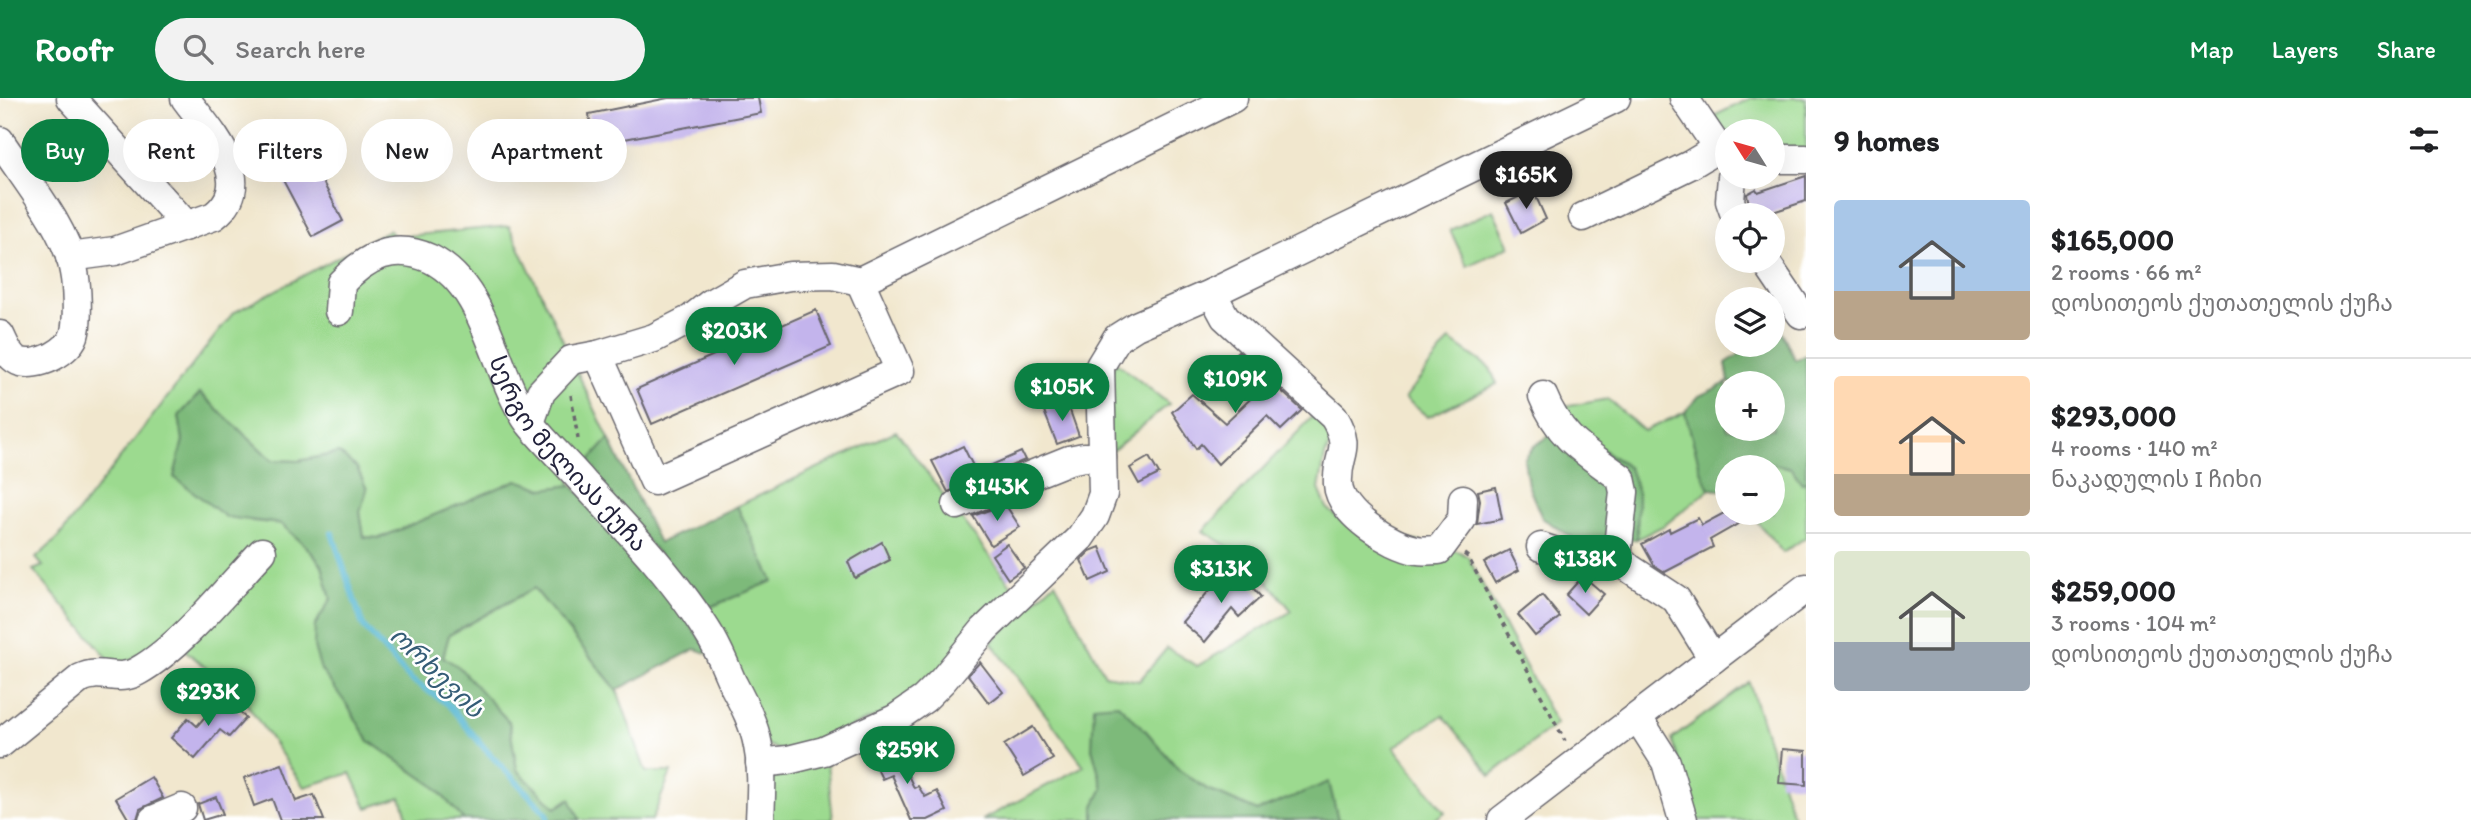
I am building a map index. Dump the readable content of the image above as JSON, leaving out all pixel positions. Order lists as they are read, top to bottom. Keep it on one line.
{"streets":{"street":["სერგო მელიას ქუჩა"]},"water":["ორხევის"],"north":"top left","page":{"header":"Roofr","search":"Search here","nav":["Map","Layers","Share"],"heading":"9 homes","map_buttons":["+","−"],"chip":["Buy","Rent","Filters","New","Apartment"],"price":["$165K","$203K","$109K","$105K","$143K","$138K","$313K","$293K","$259K"],"list":[{"name":"$165,000","note":"2 rooms · 66 m² · დოსითეოს ქუთათელის ქუჩა"},{"name":"$293,000","note":"4 rooms · 140 m² · ნაკადულის I ჩიხი"},{"name":"$259,000","note":"3 rooms · 104 m² · დოსითეოს ქუთათელის ქუჩა"}]}}
